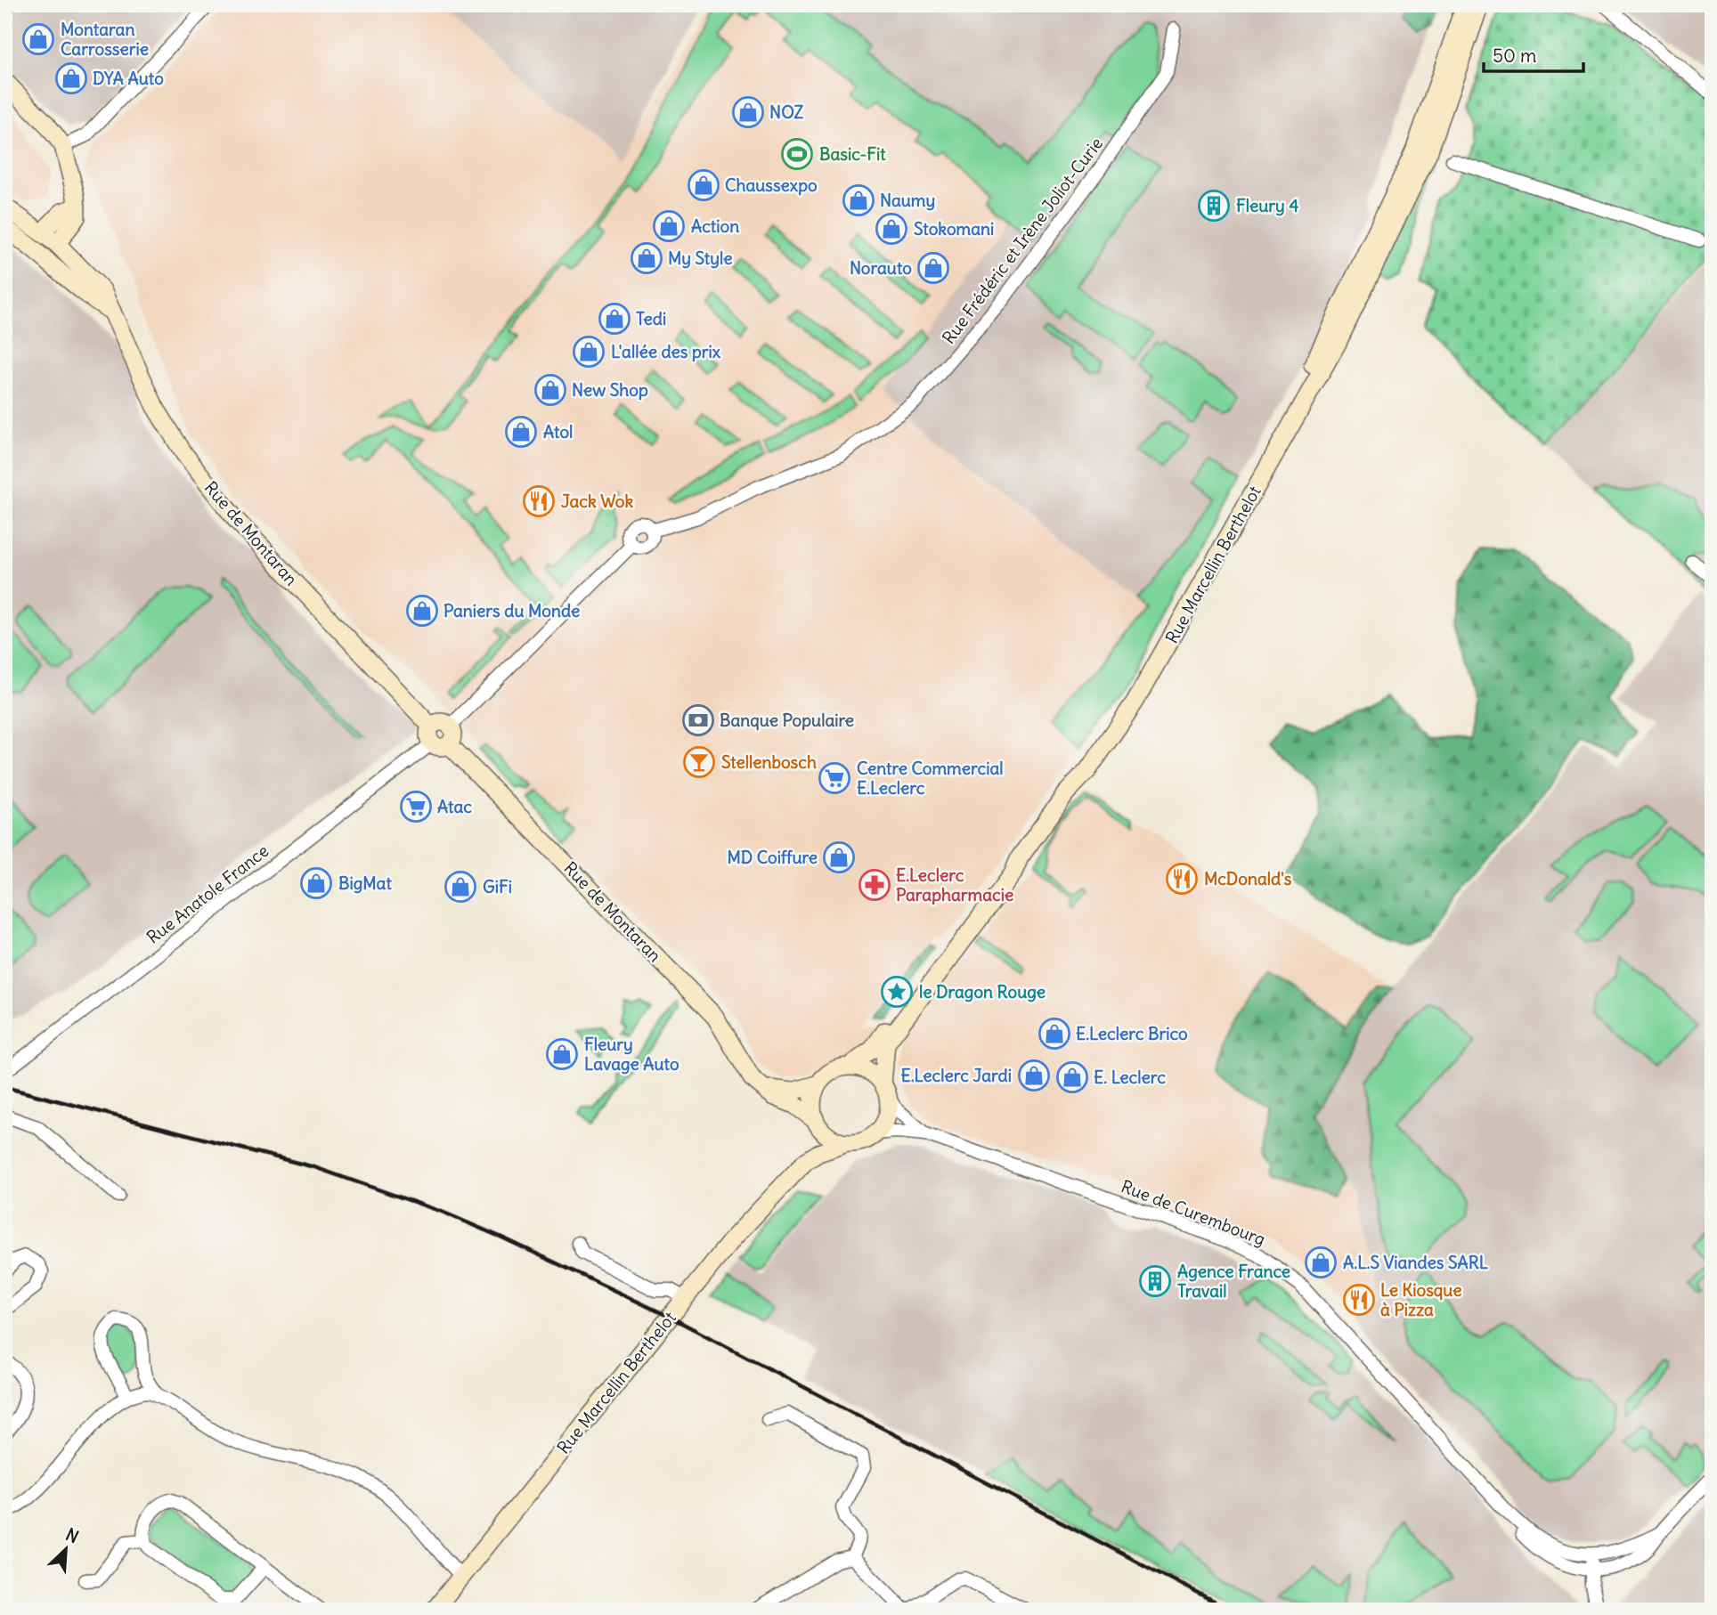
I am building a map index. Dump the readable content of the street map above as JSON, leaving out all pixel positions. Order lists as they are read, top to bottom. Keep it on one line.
{"streets":{"main road":["Rue de Montaran","Rue Marcellin Berthelot"],"street":["Rue Frédéric et Irène Joliot-Curie","Rue Anatole France","Rue de Curembourg"]},"crossings":[["Rue de Montaran","Rue Marcellin Berthelot"],["Rue de Montaran","Rue Anatole France"],["Rue de Montaran","Rue de Curembourg"],["Rue Marcellin Berthelot","Rue de Curembourg"]],"places":{"shop":["Montaran Carrosserie","DYA Auto","NOZ","Chaussexpo","Naumy","Action","Stokomani","My Style","Norauto","Tedi","L'allée des prix","New Shop","Atol","Paniers du Monde","MD Coiffure","BigMat","GiFi","E.Leclerc Brico","Fleury Lavage Auto","E.Leclerc Jardi","E. Leclerc","A.L.S Viandes SARL"],"sports":["Basic-Fit"],"building":["Fleury 4","Agence France Travail"],"restaurant":["Jack Wok","McDonald's","Le Kiosque à Pizza"],"bank":["Banque Populaire"],"bar":["Stellenbosch"],"supermarket":["Centre Commercial E.Leclerc","Atac"],"pharmacy":["E.Leclerc Parapharmacie"],"place":["le Dragon Rouge"]},"scale_bar":"50 m","north":"top right"}
